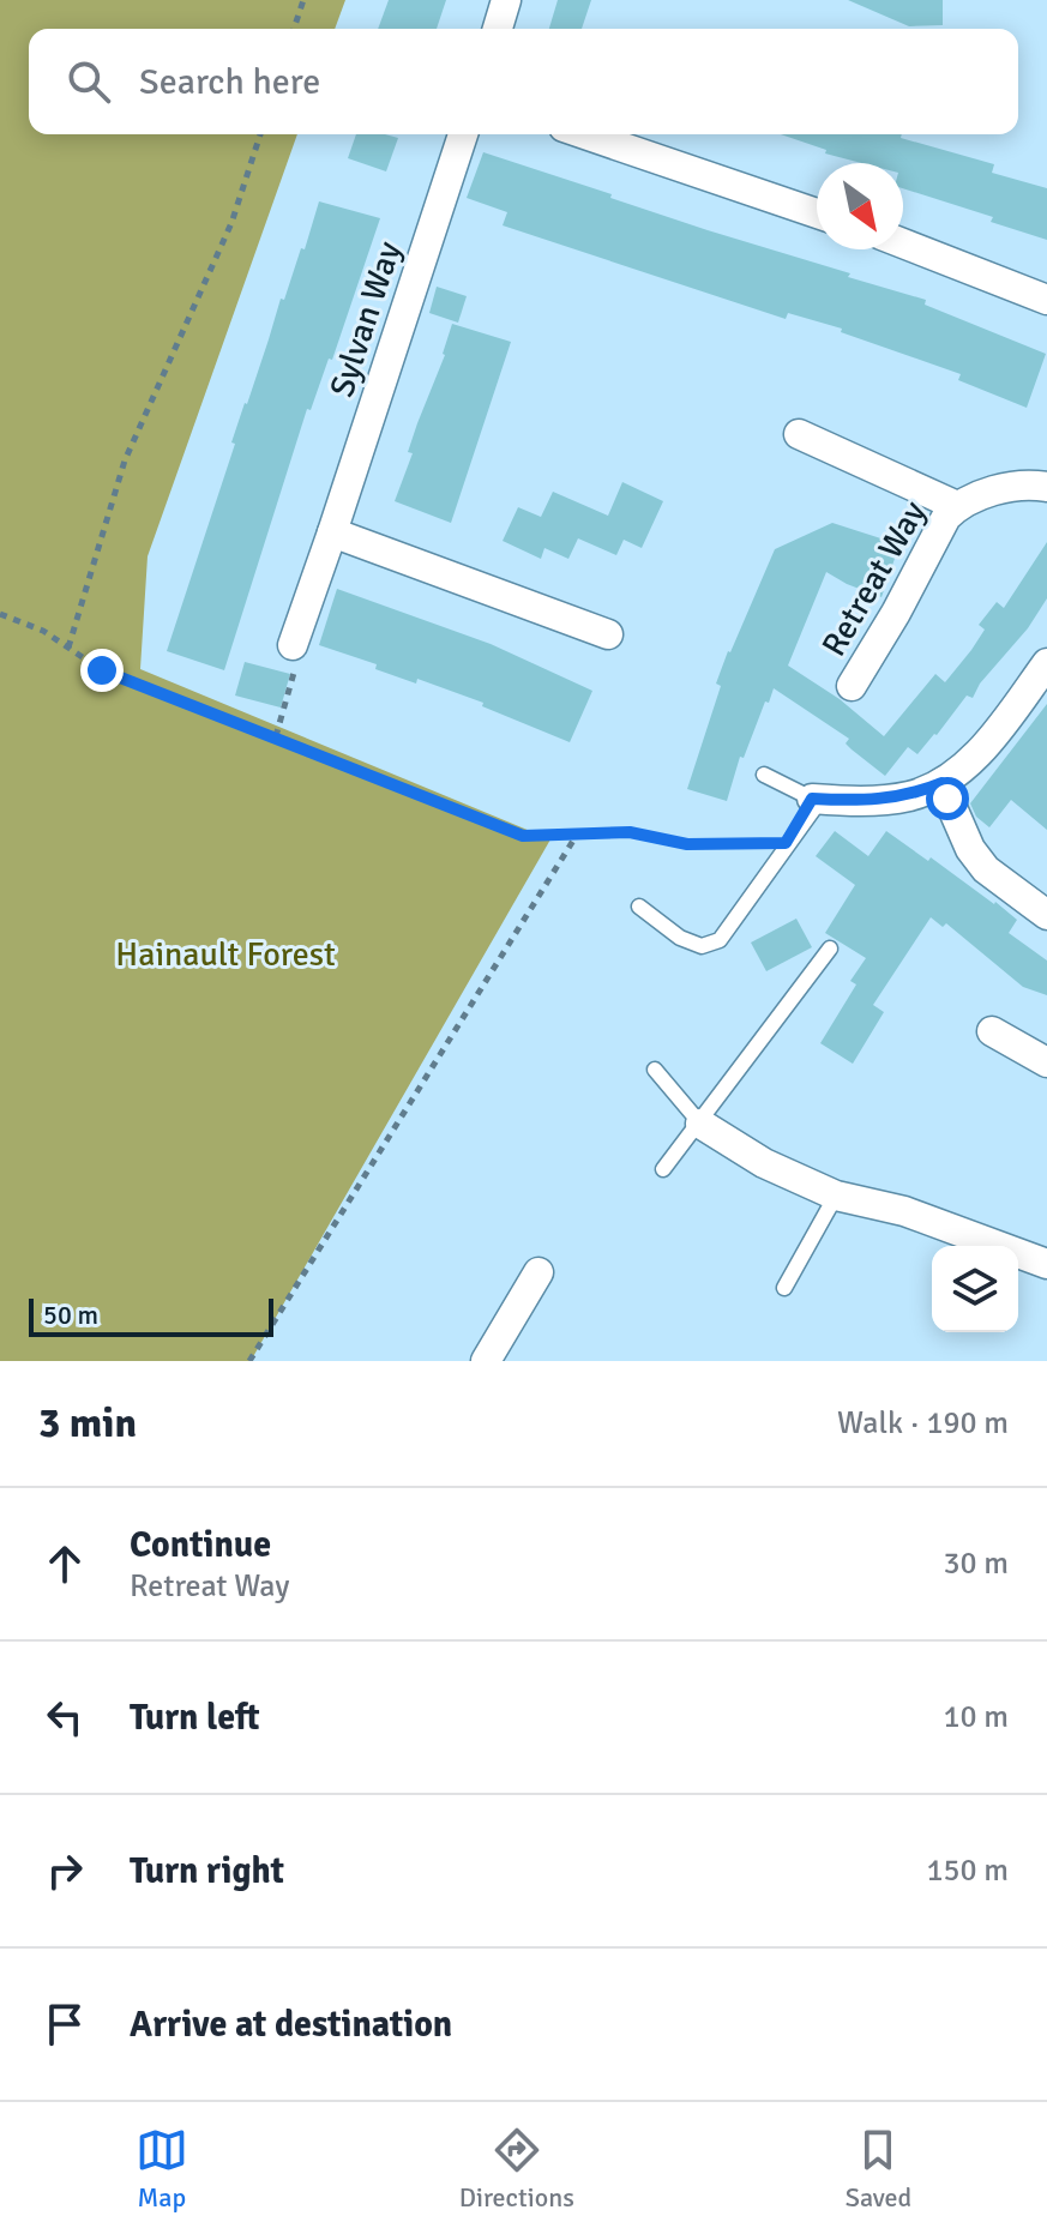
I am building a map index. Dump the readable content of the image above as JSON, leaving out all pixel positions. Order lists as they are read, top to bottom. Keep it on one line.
{"streets":{"street":["Sylvan Way","Retreat Way"]},"parks":["Hainault Forest"],"scale_bar":"50 m","north":"bottom right","page":{"search":"Search here","scale":"50 m","heading":["3 min","Walk · 190 m"],"list":[["Continue","Retreat Way","30 m"],["Turn left","10 m"],["Turn right","150 m"],"Arrive at destination"],"nav":["Map","Directions","Saved"]}}
